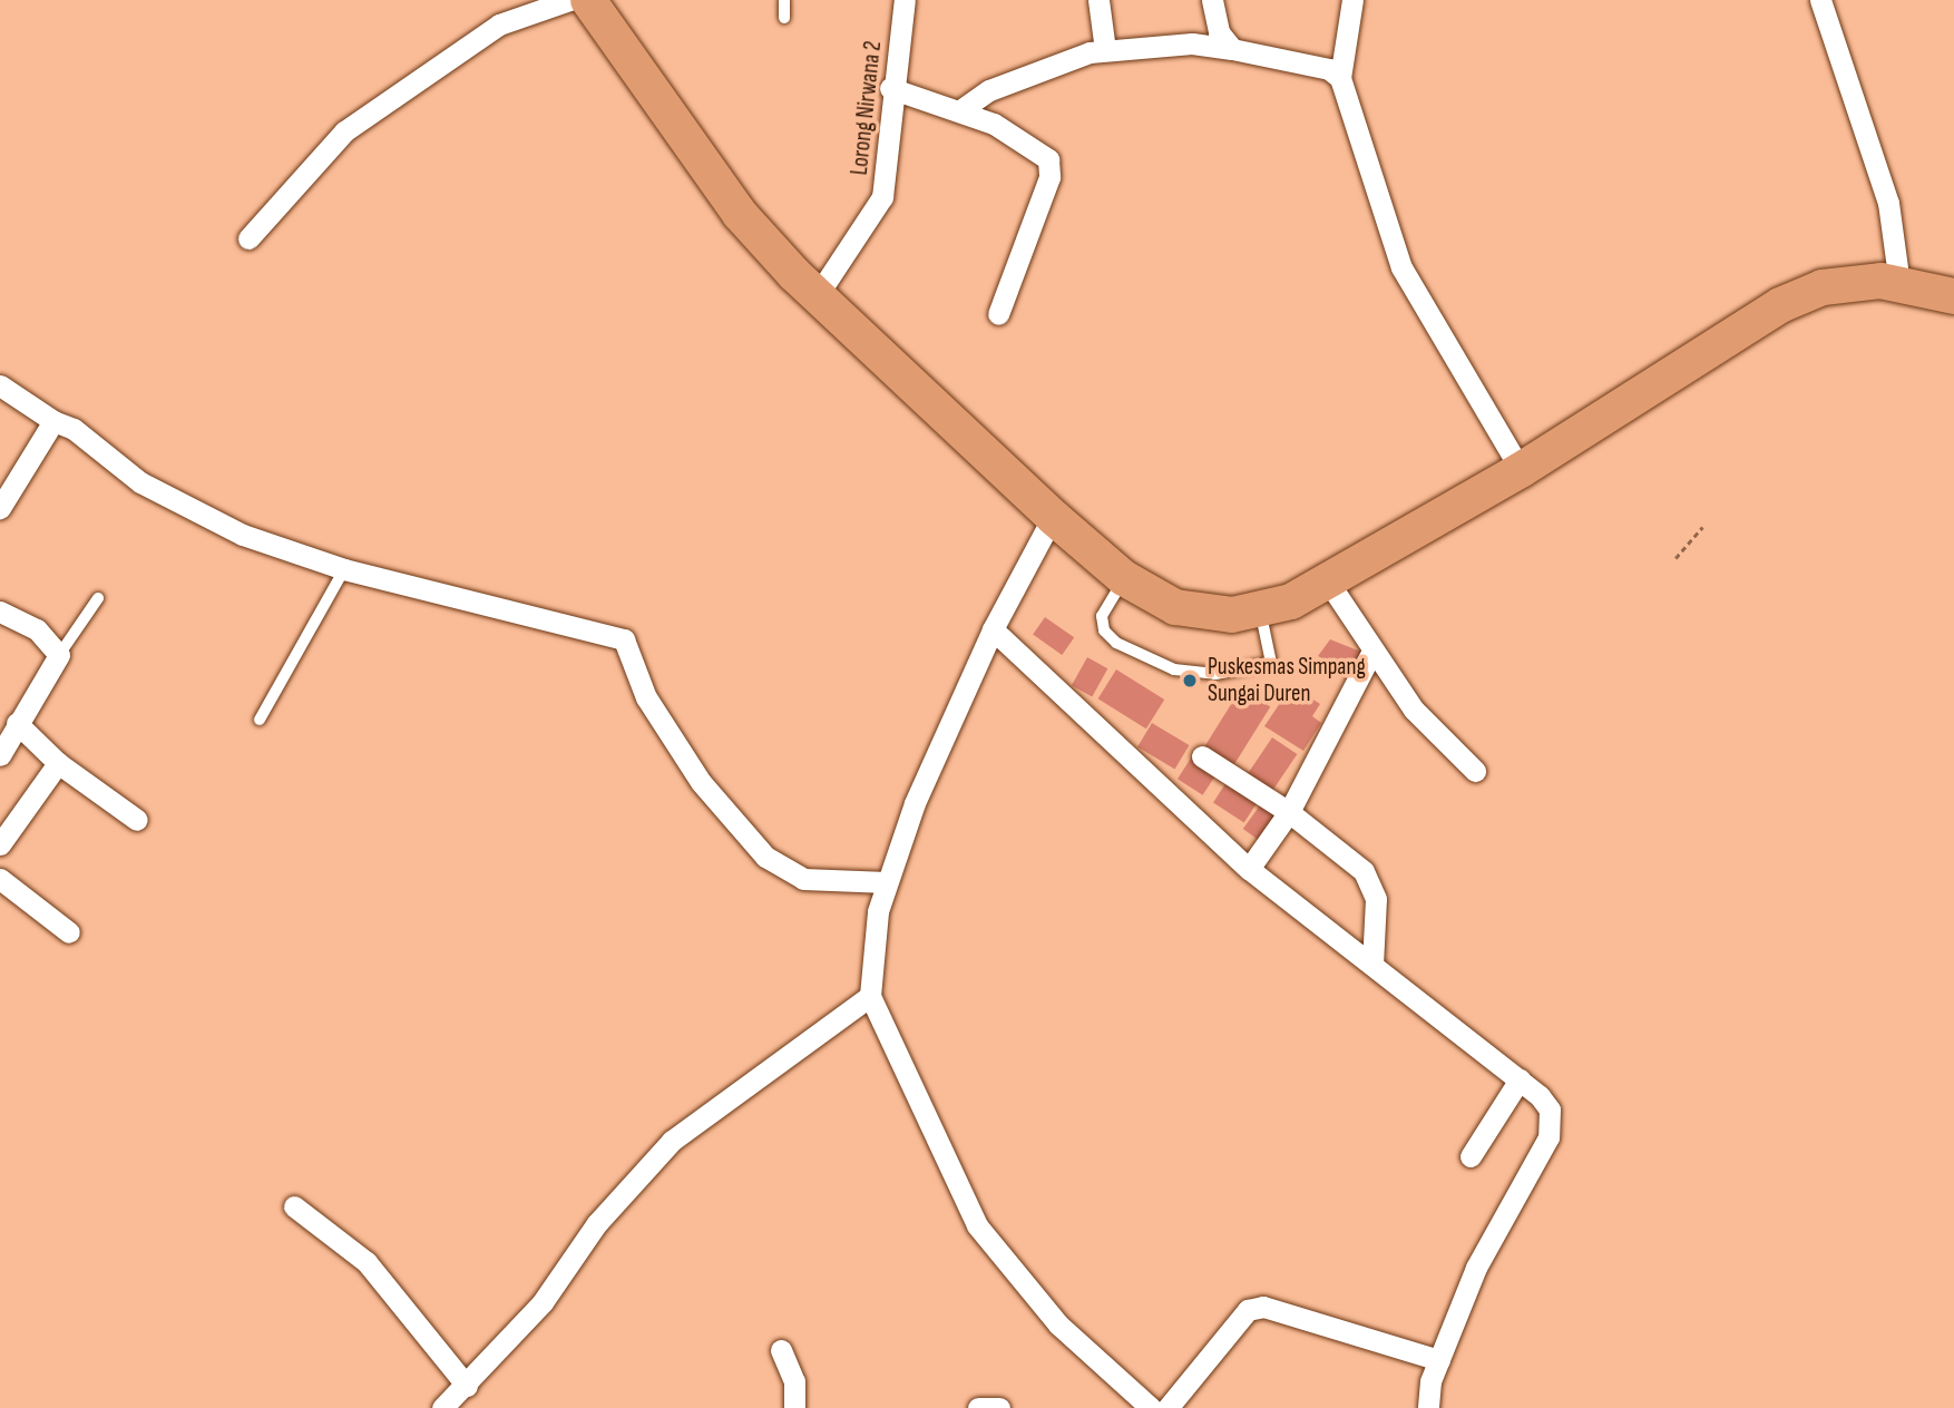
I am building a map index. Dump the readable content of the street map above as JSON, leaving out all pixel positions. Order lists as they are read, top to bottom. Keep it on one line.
{"streets":{"street":["Lorong Nirwana 2"]},"places":["Puskesmas Simpang Sungai Duren"]}
